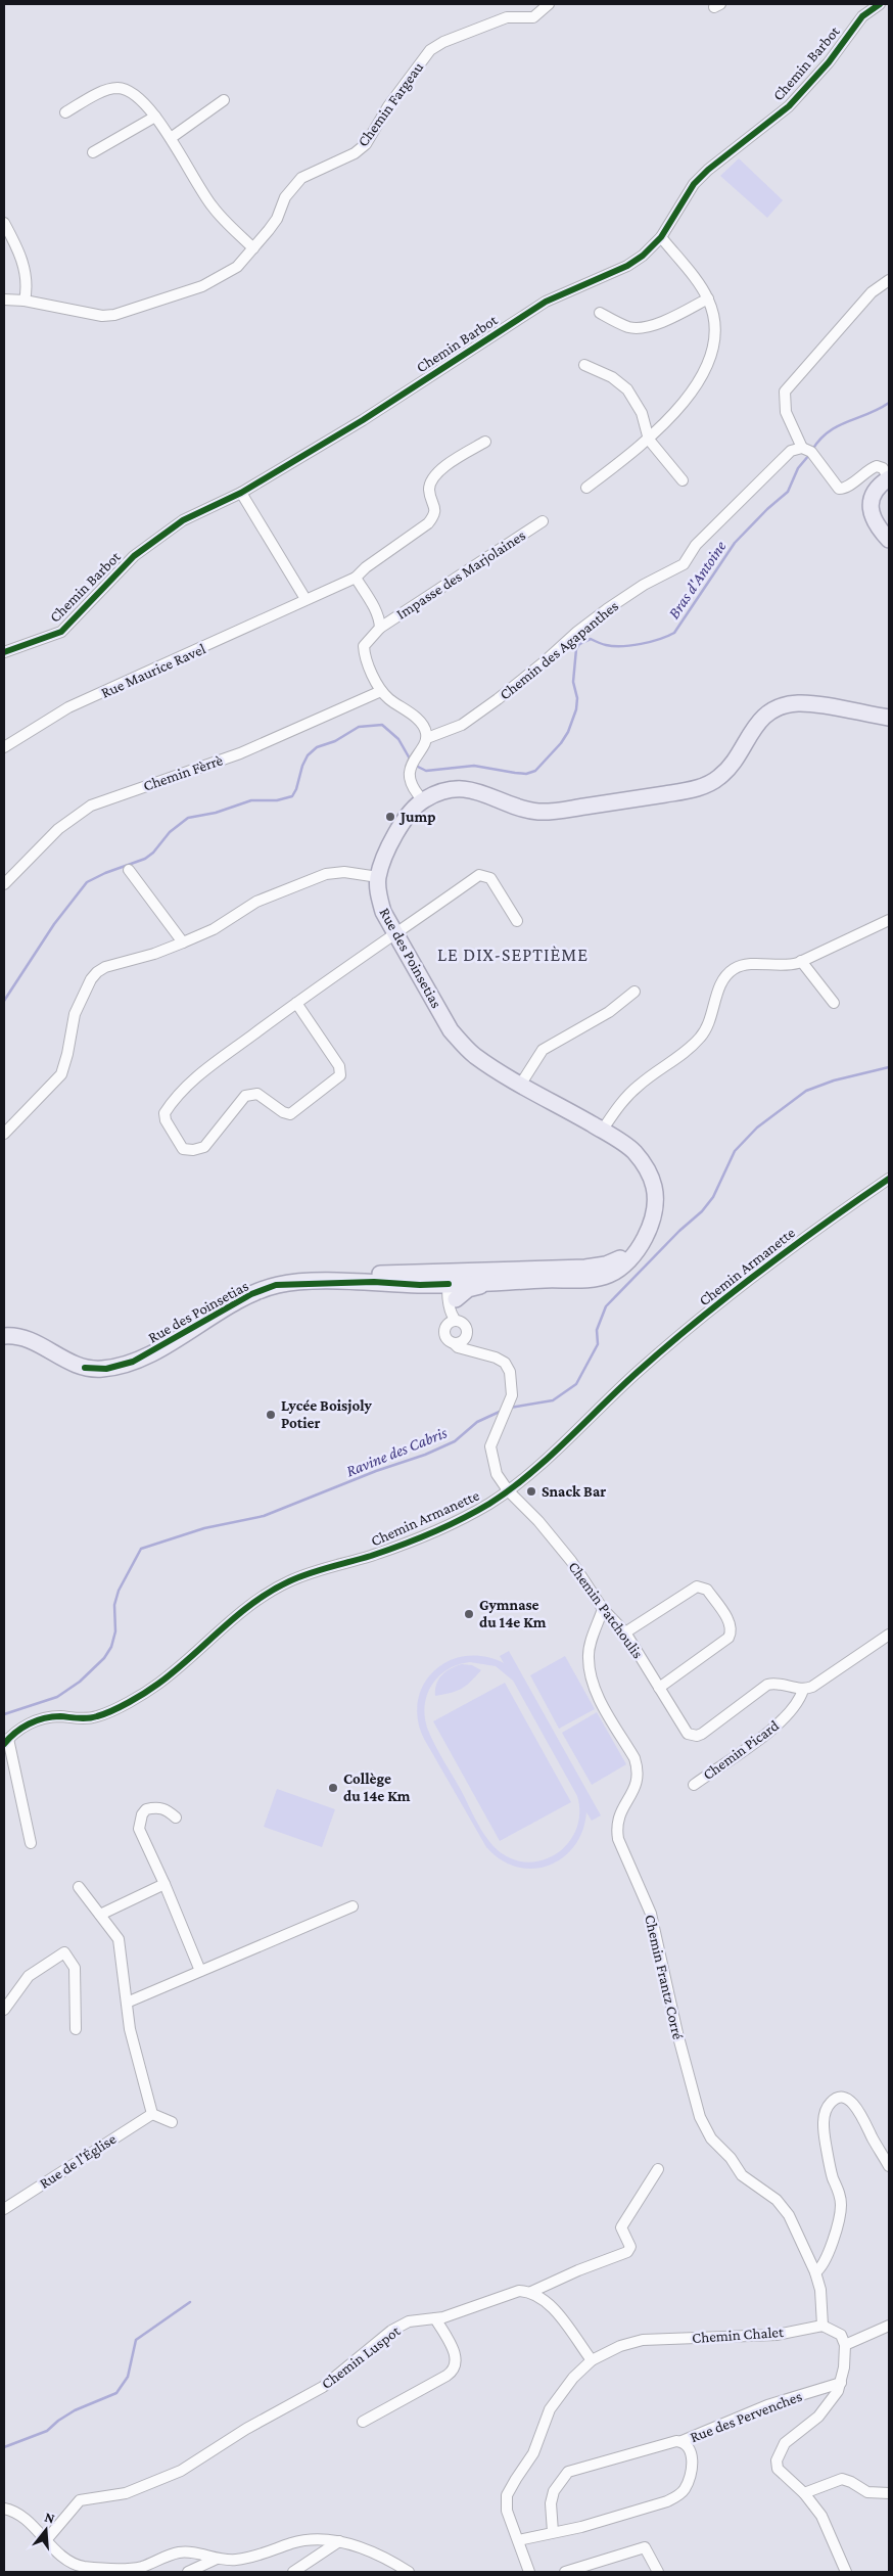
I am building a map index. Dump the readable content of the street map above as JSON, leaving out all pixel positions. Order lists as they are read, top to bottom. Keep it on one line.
{"streets":{"main road":["Rue des Poinsetias"],"street":["Chemin Barbot","Chemin Fargeau","Impasse des Marjolaines","Chemin des Agapanthes","Rue Maurice Ravel","Chemin Fèrrè","Chemin Armanette","Chemin Patchoulis","Chemin Picard","Chemin Frantz Corré","Rue de l'Église","Chemin Chalet","Chemin Luspot","Rue des Pervenches"]},"crossings":[["Impasse des Marjolaines","Chemin Fèrrè"],["Chemin Armanette","Chemin Patchoulis"],["Chemin Patchoulis","Chemin Picard"],["Chemin Patchoulis","Chemin Frantz Corré"],["Chemin Frantz Corré","Chemin Chalet"],["Chemin Chalet","Rue des Pervenches"]],"districts":["LE DIX-SEPTIÈME"],"water":["Bras d'Antoine","Ravine des Cabris"],"places":["Jump","Lycée Boisjoly Potier","Snack Bar","Gymnase du 14e Km","Collège du 14e Km"],"north":"top"}
